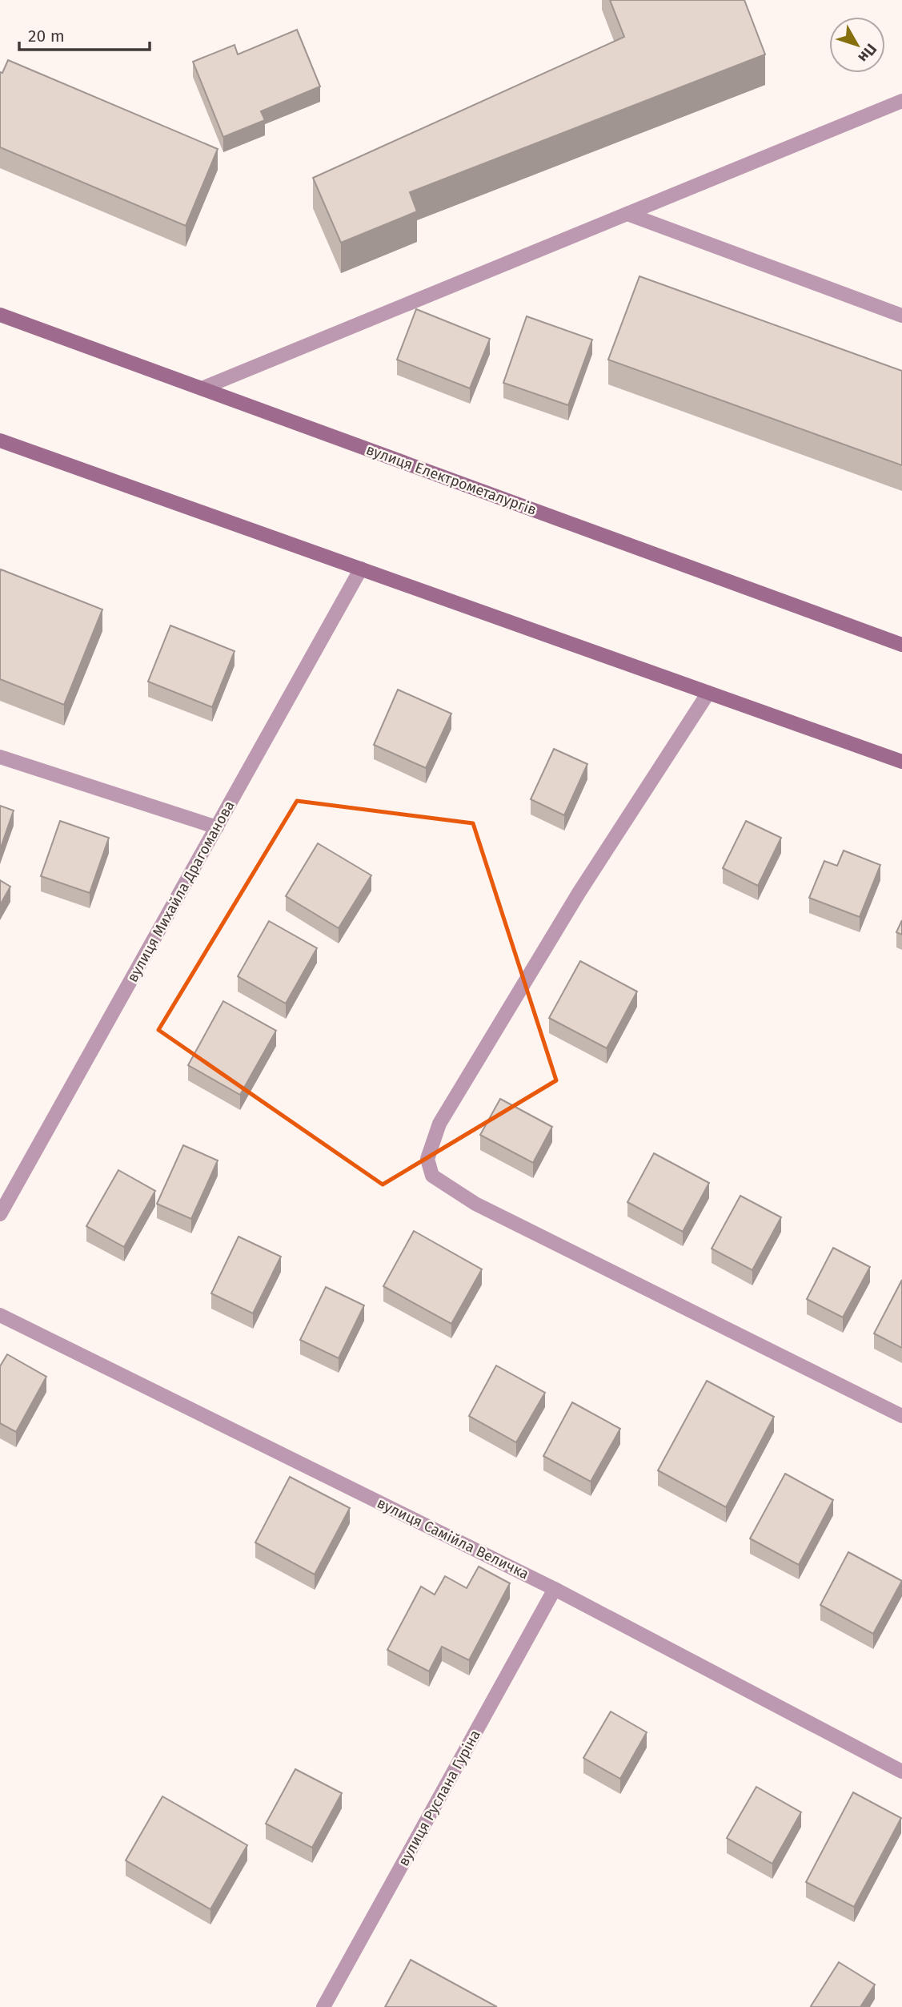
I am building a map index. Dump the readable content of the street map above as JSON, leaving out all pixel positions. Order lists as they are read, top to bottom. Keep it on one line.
{"streets":{"main road":["вулиця Електрометалургів"],"street":["вулиця Михайла Драгоманова","вулиця Самійла Величка","вулиця Руслана Гуріна"]},"crossings":[["вулиця Самійла Величка","вулиця Руслана Гуріна"]],"scale_bar":"20 m","north":"bottom right"}
